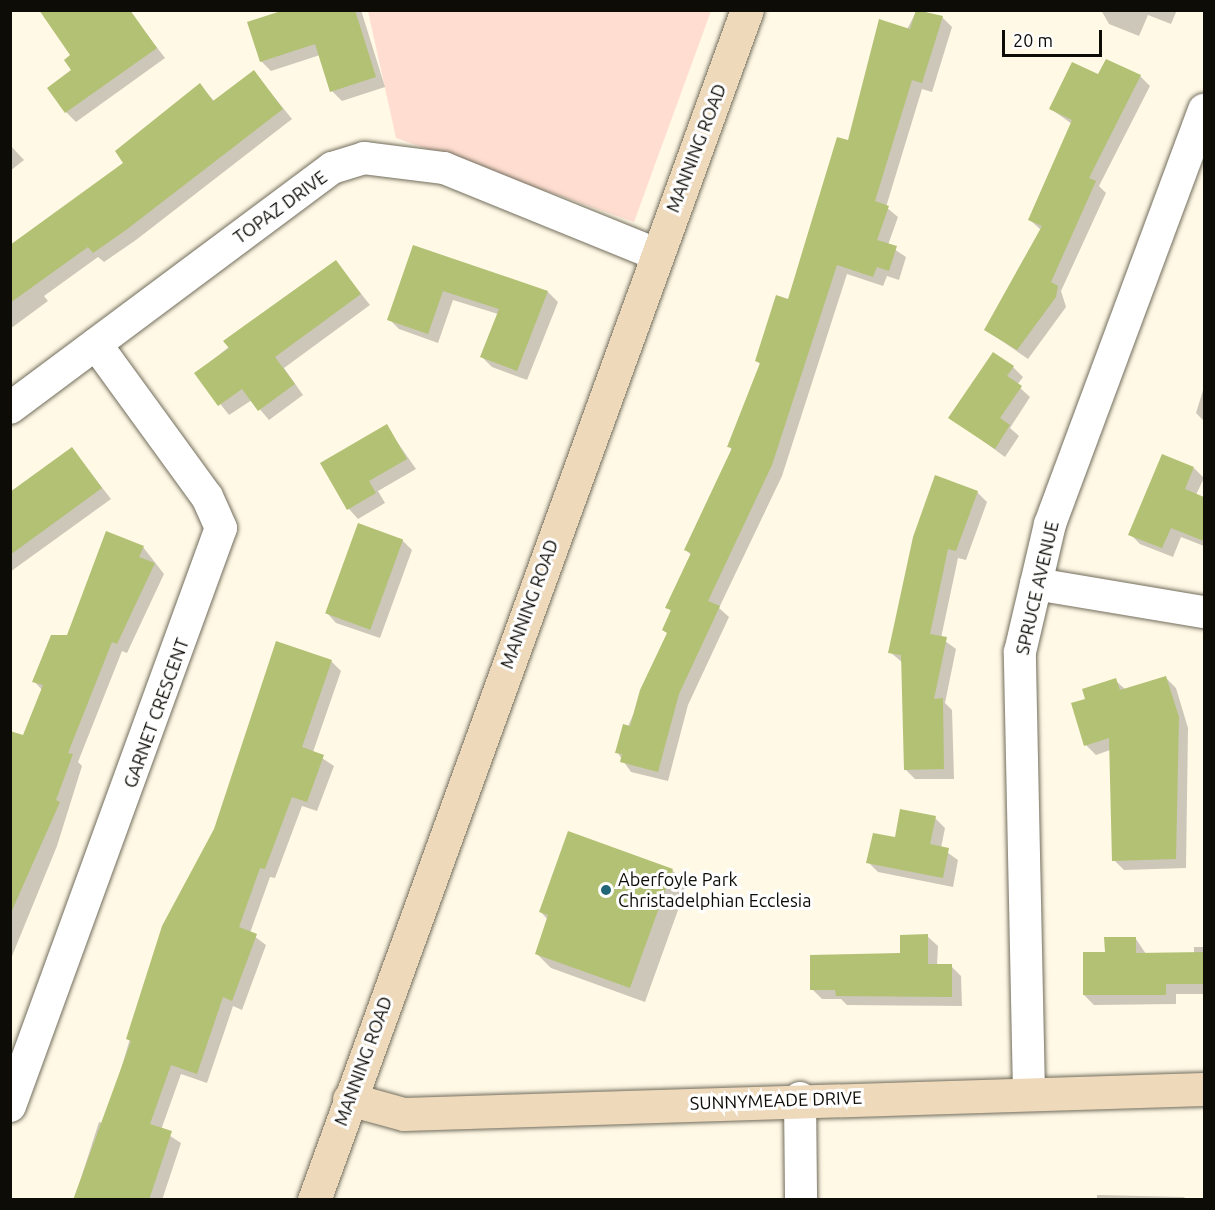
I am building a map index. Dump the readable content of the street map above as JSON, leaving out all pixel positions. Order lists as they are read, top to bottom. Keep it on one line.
{"streets":{"street":["MANNING ROAD","TOPAZ DRIVE","SPRUCE AVENUE","GARNET CRESCENT","SUNNYMEADE DRIVE"]},"crossings":[["MANNING ROAD","TOPAZ DRIVE"],["MANNING ROAD","SUNNYMEADE DRIVE"],["TOPAZ DRIVE","GARNET CRESCENT"],["SPRUCE AVENUE","SUNNYMEADE DRIVE"]],"places":["Aberfoyle Park Christadelphian Ecclesia"],"scale_bar":"20 m"}
